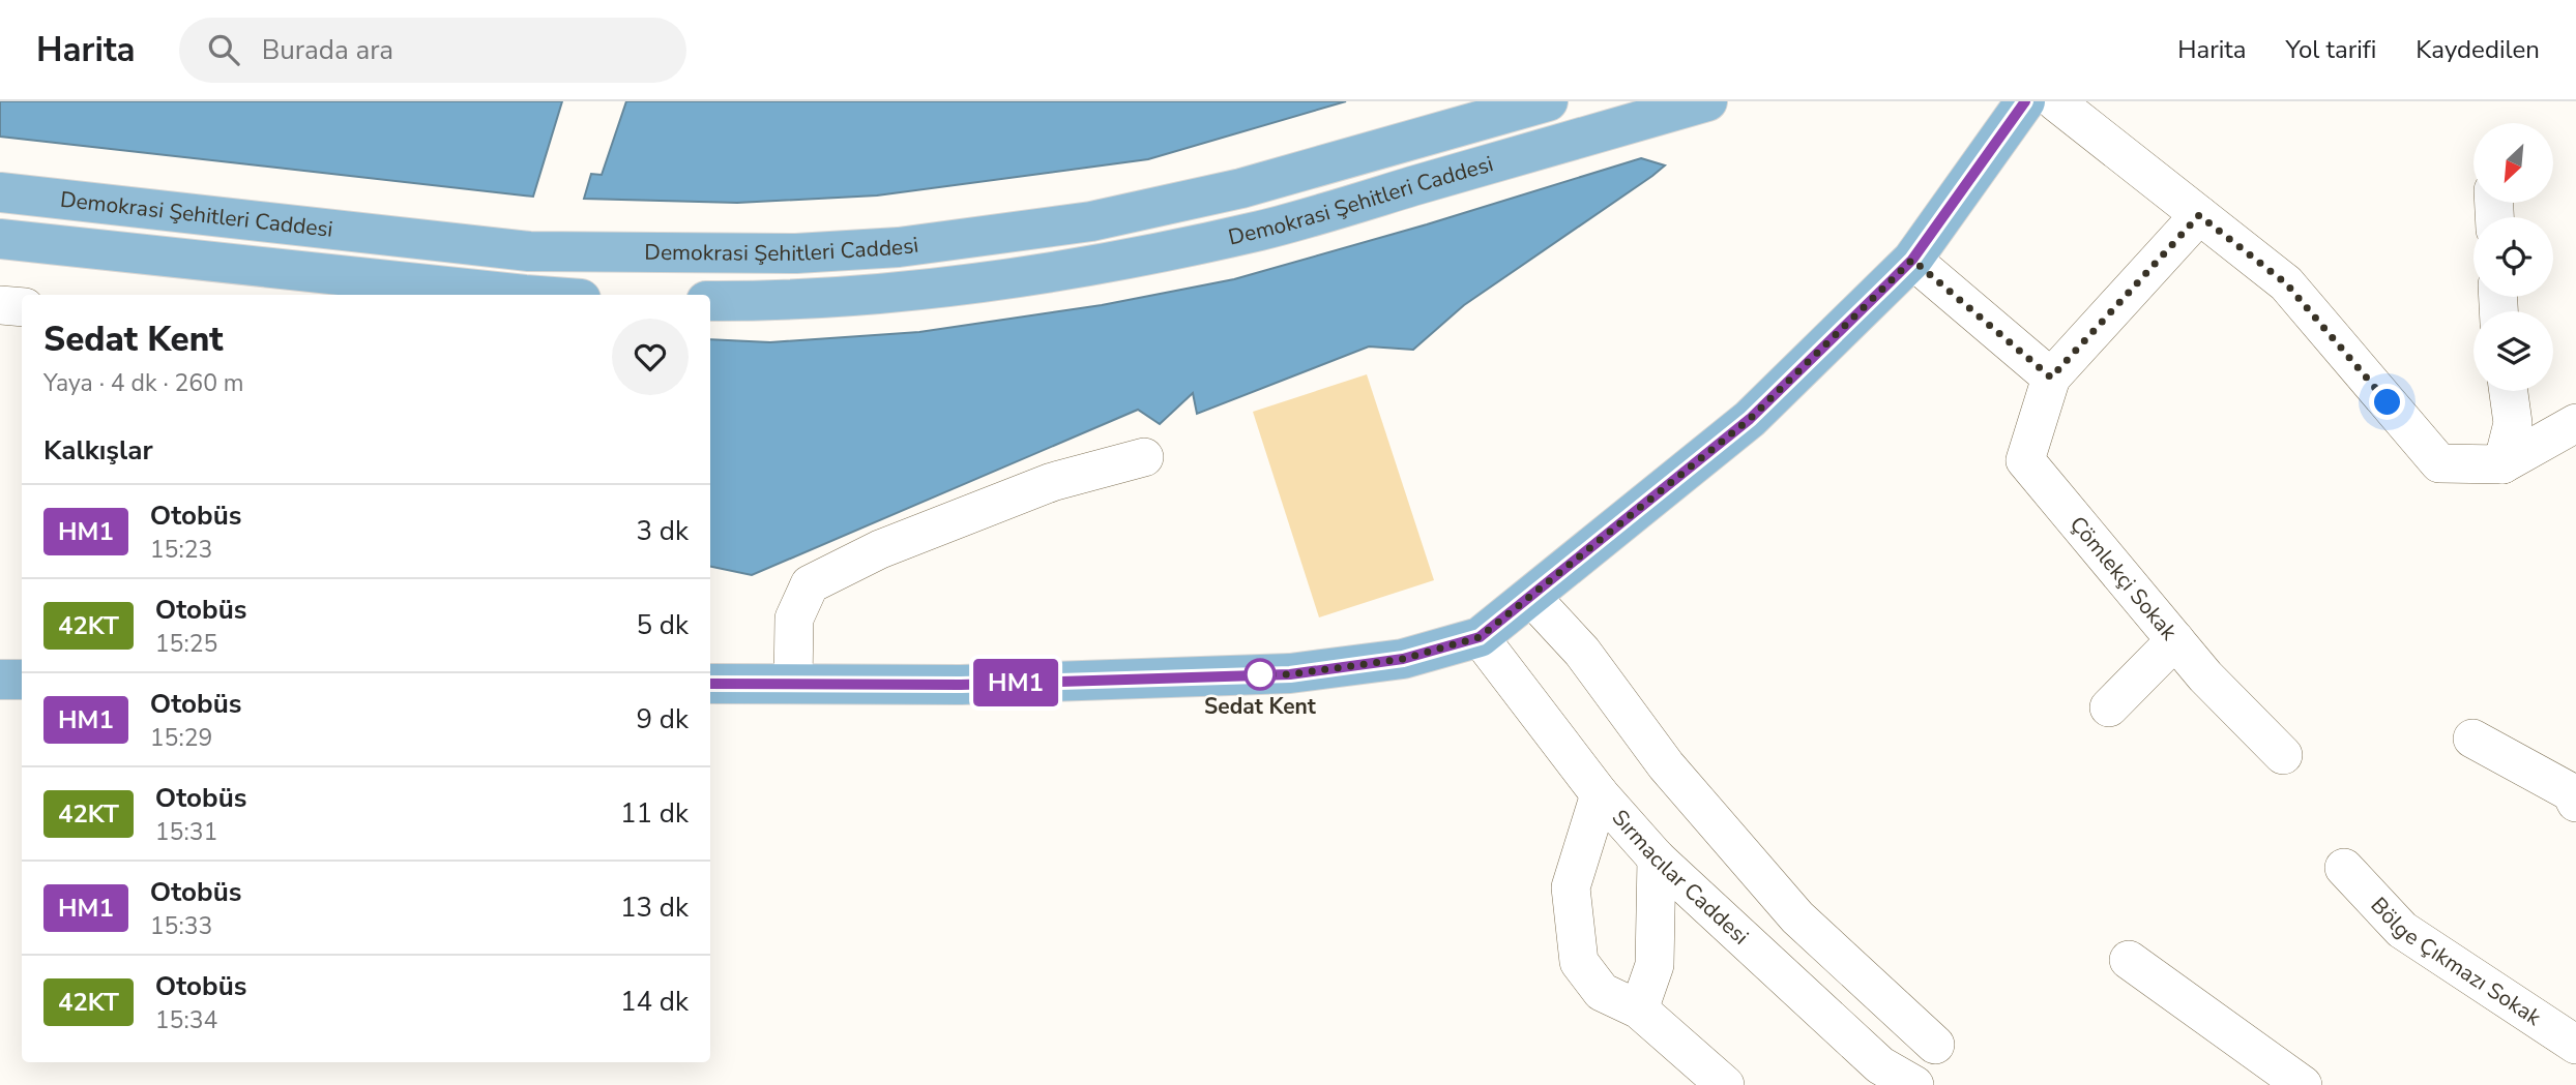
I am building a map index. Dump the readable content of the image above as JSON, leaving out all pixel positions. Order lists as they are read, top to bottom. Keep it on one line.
{"streets":{"main road":["Demokrasi Şehitleri Caddesi"],"street":["Çömlekçi Sokak","Sırmacılar Caddesi","Bölge Çıkmazı Sokak"]},"places":["Sedat Kent"],"lines":["bus line HM1"],"north":"bottom left","page":{"header":"Harita","search":"Burada ara","nav":["Harita","Yol tarifi","Kaydedilen"],"on_map":"HM1","heading":[["Sedat Kent","Yaya · 4 dk · 260 m"],"Kalkışlar"],"list":[{"mark":"HM1","name":"Otobüs","note":"15:23","value":"3 dk"},{"mark":"42KT","name":"Otobüs","note":"15:25","value":"5 dk"},{"mark":"HM1","name":"Otobüs","note":"15:29","value":"9 dk"},{"mark":"42KT","name":"Otobüs","note":"15:31","value":"11 dk"},{"mark":"HM1","name":"Otobüs","note":"15:33","value":"13 dk"},{"mark":"42KT","name":"Otobüs","note":"15:34","value":"14 dk"}]}}
